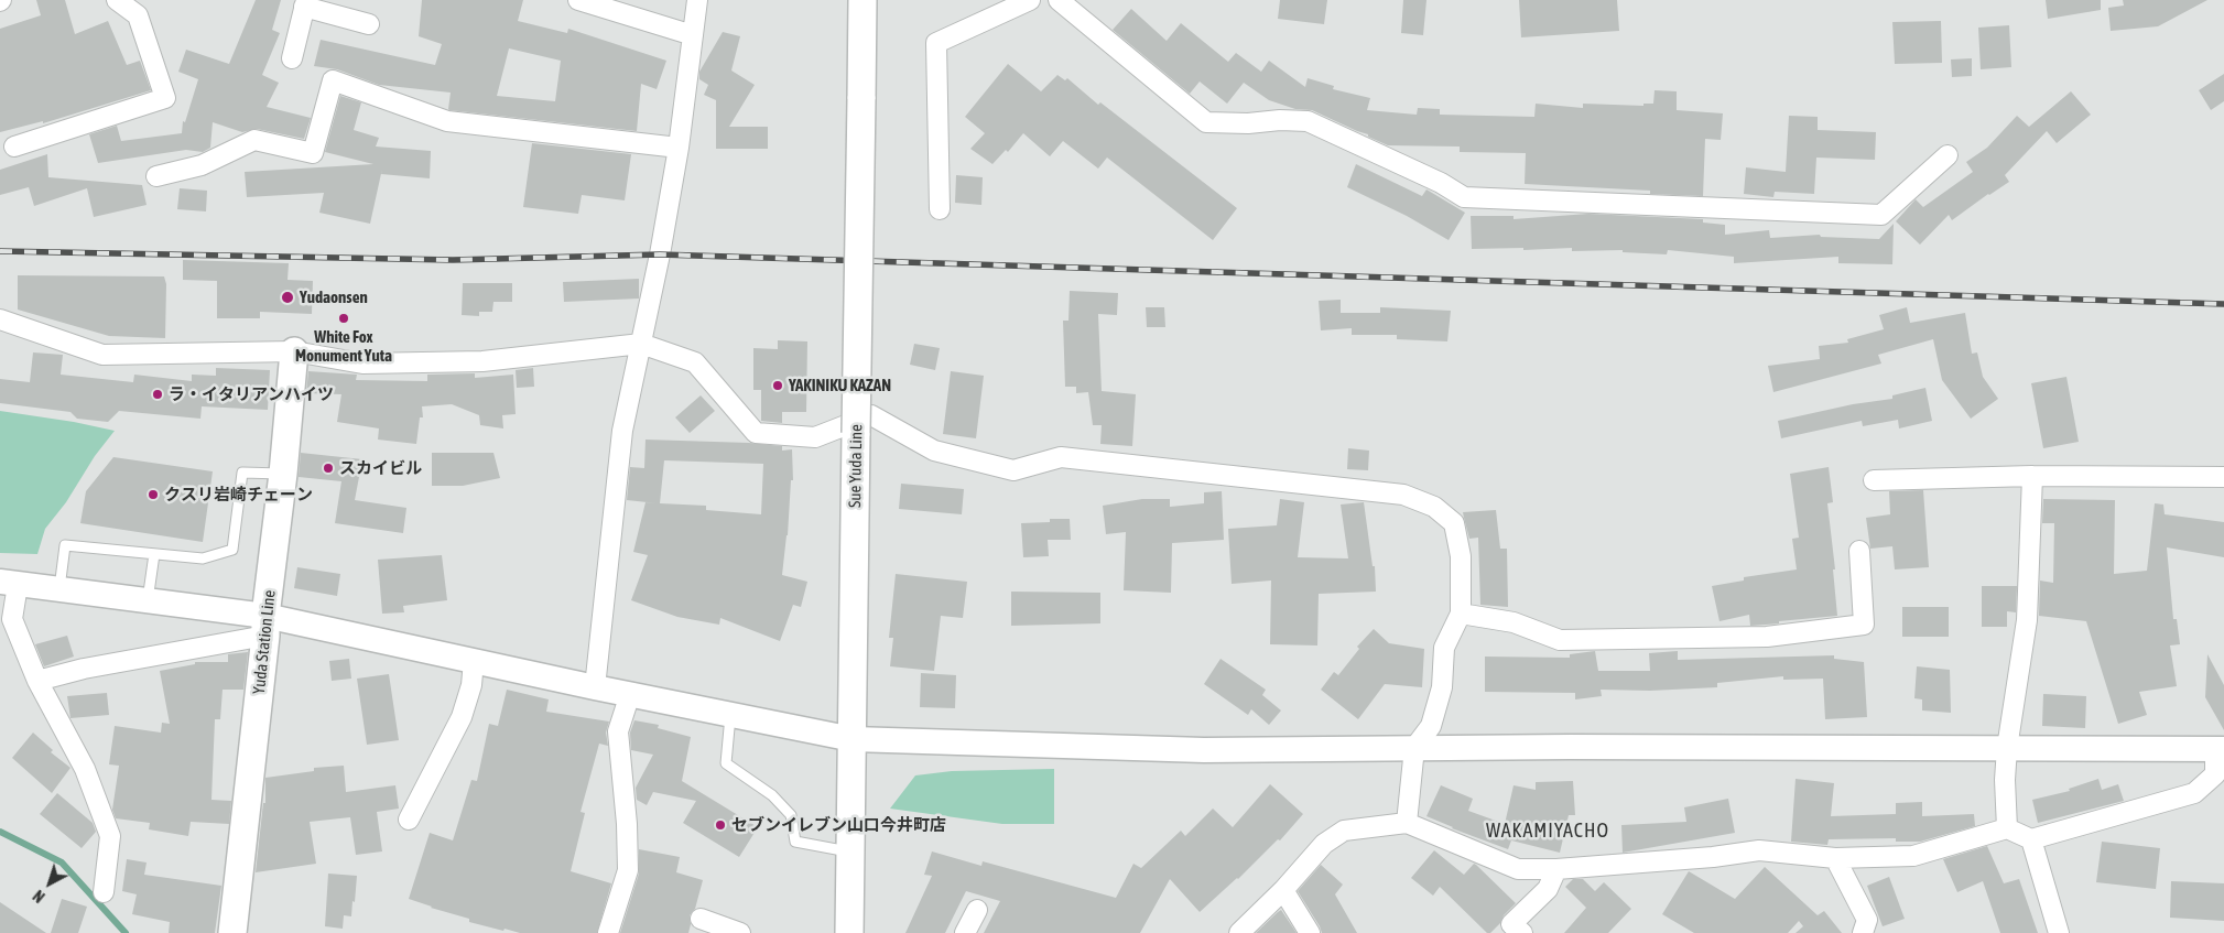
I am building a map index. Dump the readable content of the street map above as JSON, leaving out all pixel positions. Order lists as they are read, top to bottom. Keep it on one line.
{"streets":{"main road":["Sue Yuda Line","Yuda Station Line"]},"districts":["WAKAMIYACHO"],"places":["Yudaonsen","White Fox Monument Yuta","YAKINIKU KAZAN","ラ・イタリアンハイツ","スカイビル","クスリ岩崎チェーン","セブンイレブン山口今井町店"],"north":"bottom left"}
